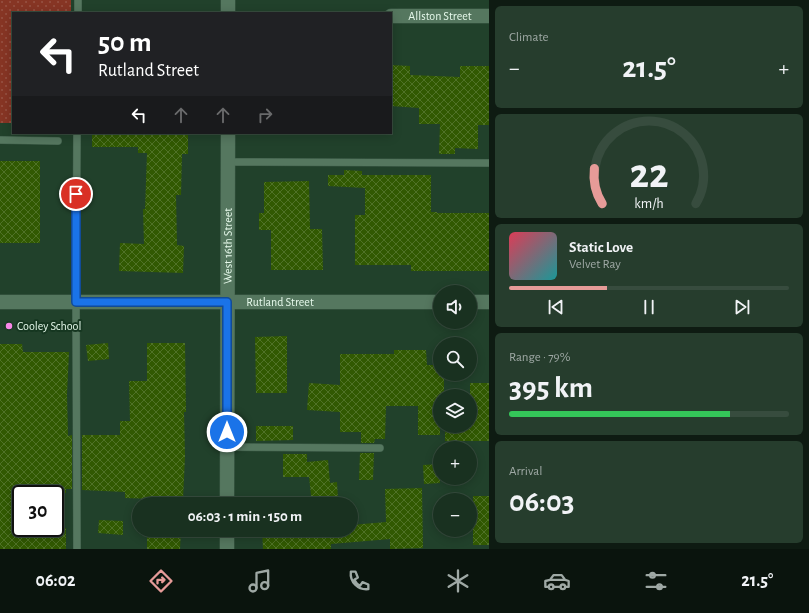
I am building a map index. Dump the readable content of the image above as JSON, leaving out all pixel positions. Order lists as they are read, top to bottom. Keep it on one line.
{"streets":{"street":["Allston Street","West 16th Street","Rutland Street"]},"crossings":[["West 16th Street","Rutland Street"]],"places":["Cooley School"],"page":{"tile":["Climate",["Range · 79%","395 km"],["Arrival","06:03"]],"turn":["50 m","Rutland Street"],"heat":["−","21.5°","+"],"song":["Static Love","Velvet Ray"],"map_buttons":["+","−"],"limit":"30","trip":"06:03 · 1 min · 150 m","tabs":["06:02","21.5°"],"gauge":["22","km/h"]}}
